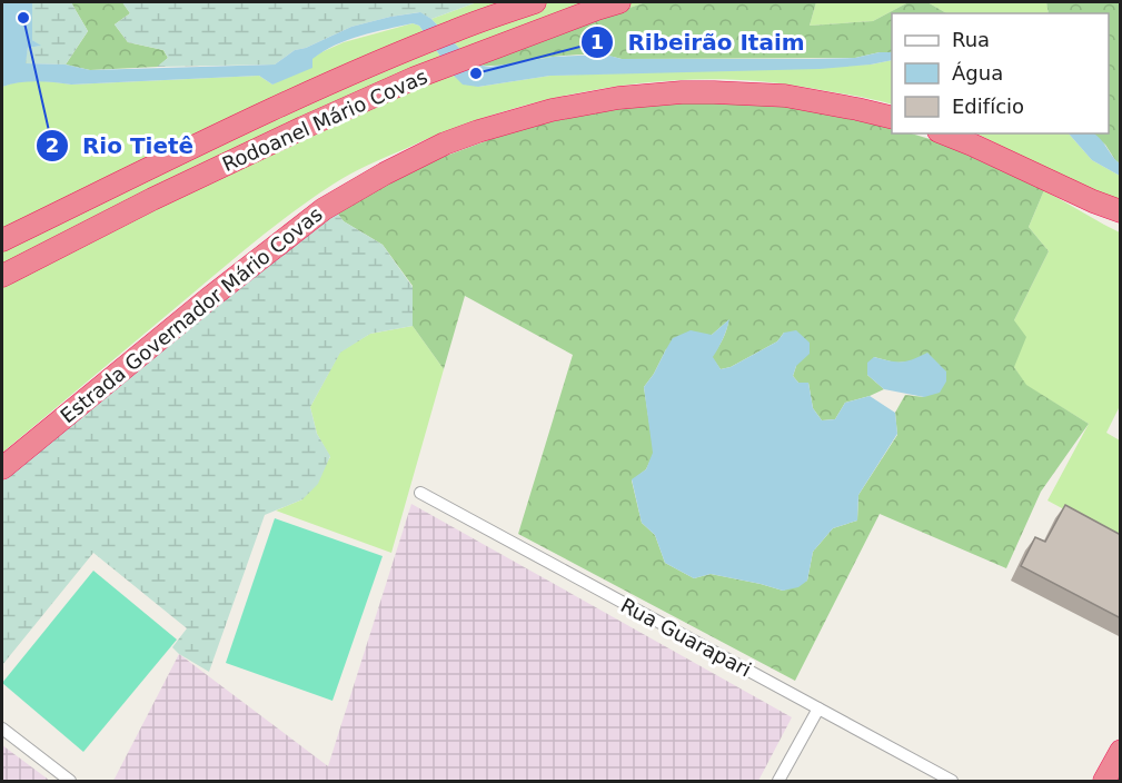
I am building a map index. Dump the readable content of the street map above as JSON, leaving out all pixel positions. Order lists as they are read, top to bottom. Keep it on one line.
{"streets":{"highway":["Rodoanel Mário Covas","Estrada Governador Mário Covas"],"street":["Rua Guarapari"]},"places":["Rio Tietê","Ribeirão Itaim"],"legend":["Rua","Água","Edifício"]}
